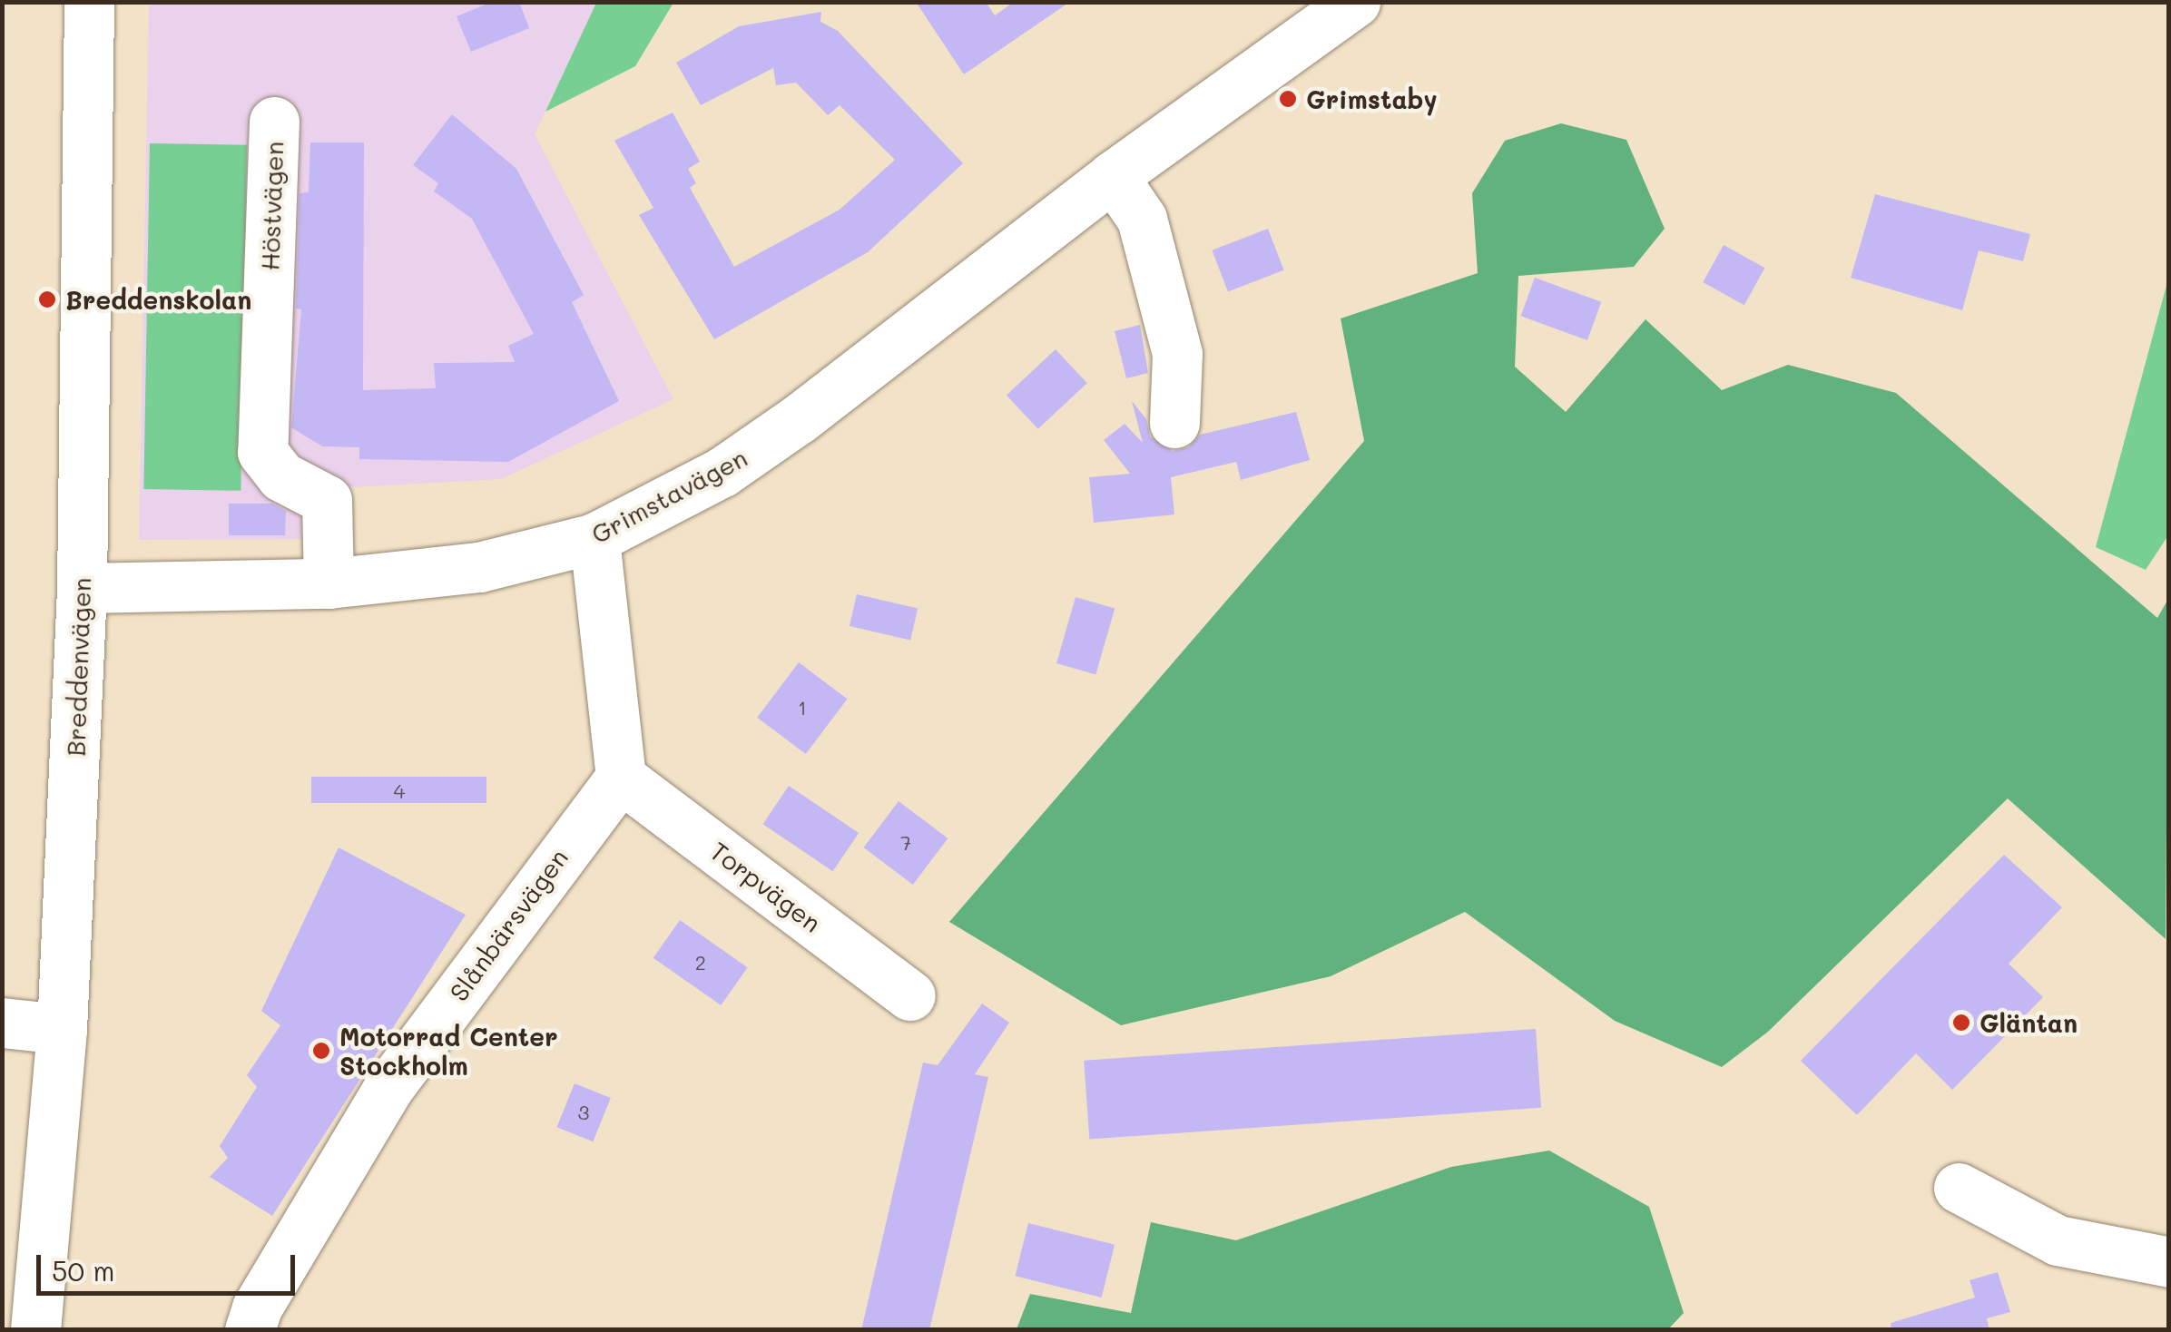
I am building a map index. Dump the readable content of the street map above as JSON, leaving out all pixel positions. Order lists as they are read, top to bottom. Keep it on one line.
{"streets":{"street":["Höstvägen","Grimstavägen","Breddenvägen","Torpvägen","Slånbärsvägen"]},"crossings":[["Höstvägen","Grimstavägen"],["Grimstavägen","Breddenvägen"],["Torpvägen","Slånbärsvägen"]],"places":["Grimstaby","Breddenskolan","Gläntan","Motorrad Center Stockholm"],"house_numbers":["1","4","7","2","3"],"scale_bar":"50 m"}
